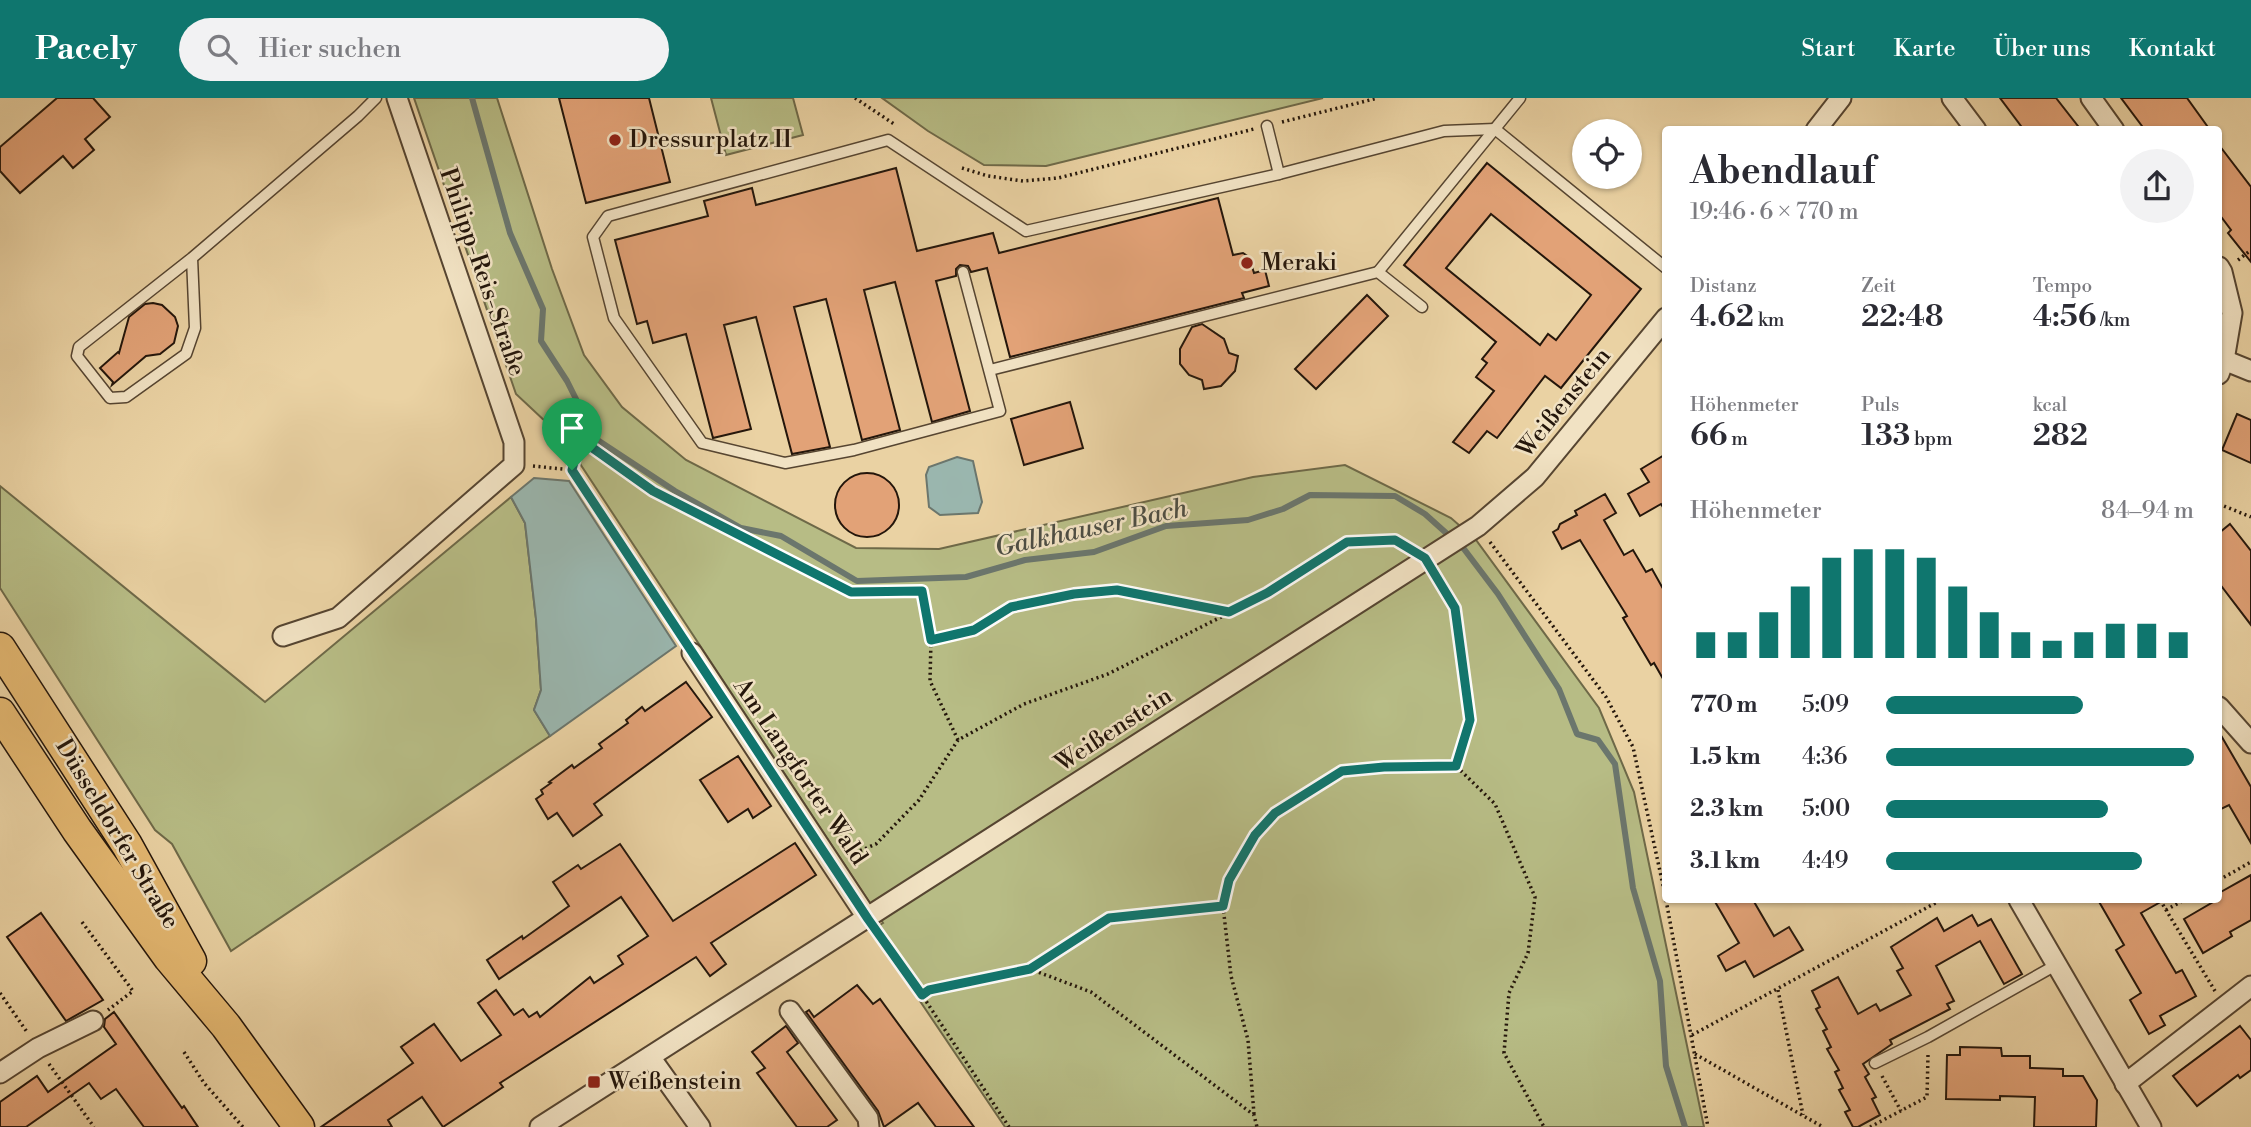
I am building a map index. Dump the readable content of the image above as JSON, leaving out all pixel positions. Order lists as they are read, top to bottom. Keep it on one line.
{"streets":{"main road":["Düsseldorfer Straße"],"street":["Philipp-Reis-Straße","Weißenstein","Am Langforter Wald"]},"crossings":[["Weißenstein","Am Langforter Wald"]],"water":["Galkhauser Bach"],"places":{"other":["Dressurplatz II","Meraki"],"transit":["Weißenstein"]},"page":{"header":"Pacely","search":"Hier suchen","nav":["Start","Karte","Über uns","Kontakt"],"heading":["Abendlauf","19:46 · 6 × 770 m"],"stats":[["Distanz","4.62 km"],["Zeit","22:48"],["Tempo","4:56 /km"],["Höhenmeter","66 m"],["Puls","133 bpm"],["kcal","282"]],"chart":["Höhenmeter","84–94 m"],"list":[{"name":"770 m","note":"5:09"},{"name":"1.5 km","note":"4:36"},{"name":"2.3 km","note":"5:00"},{"name":"3.1 km","note":"4:49"}]}}
